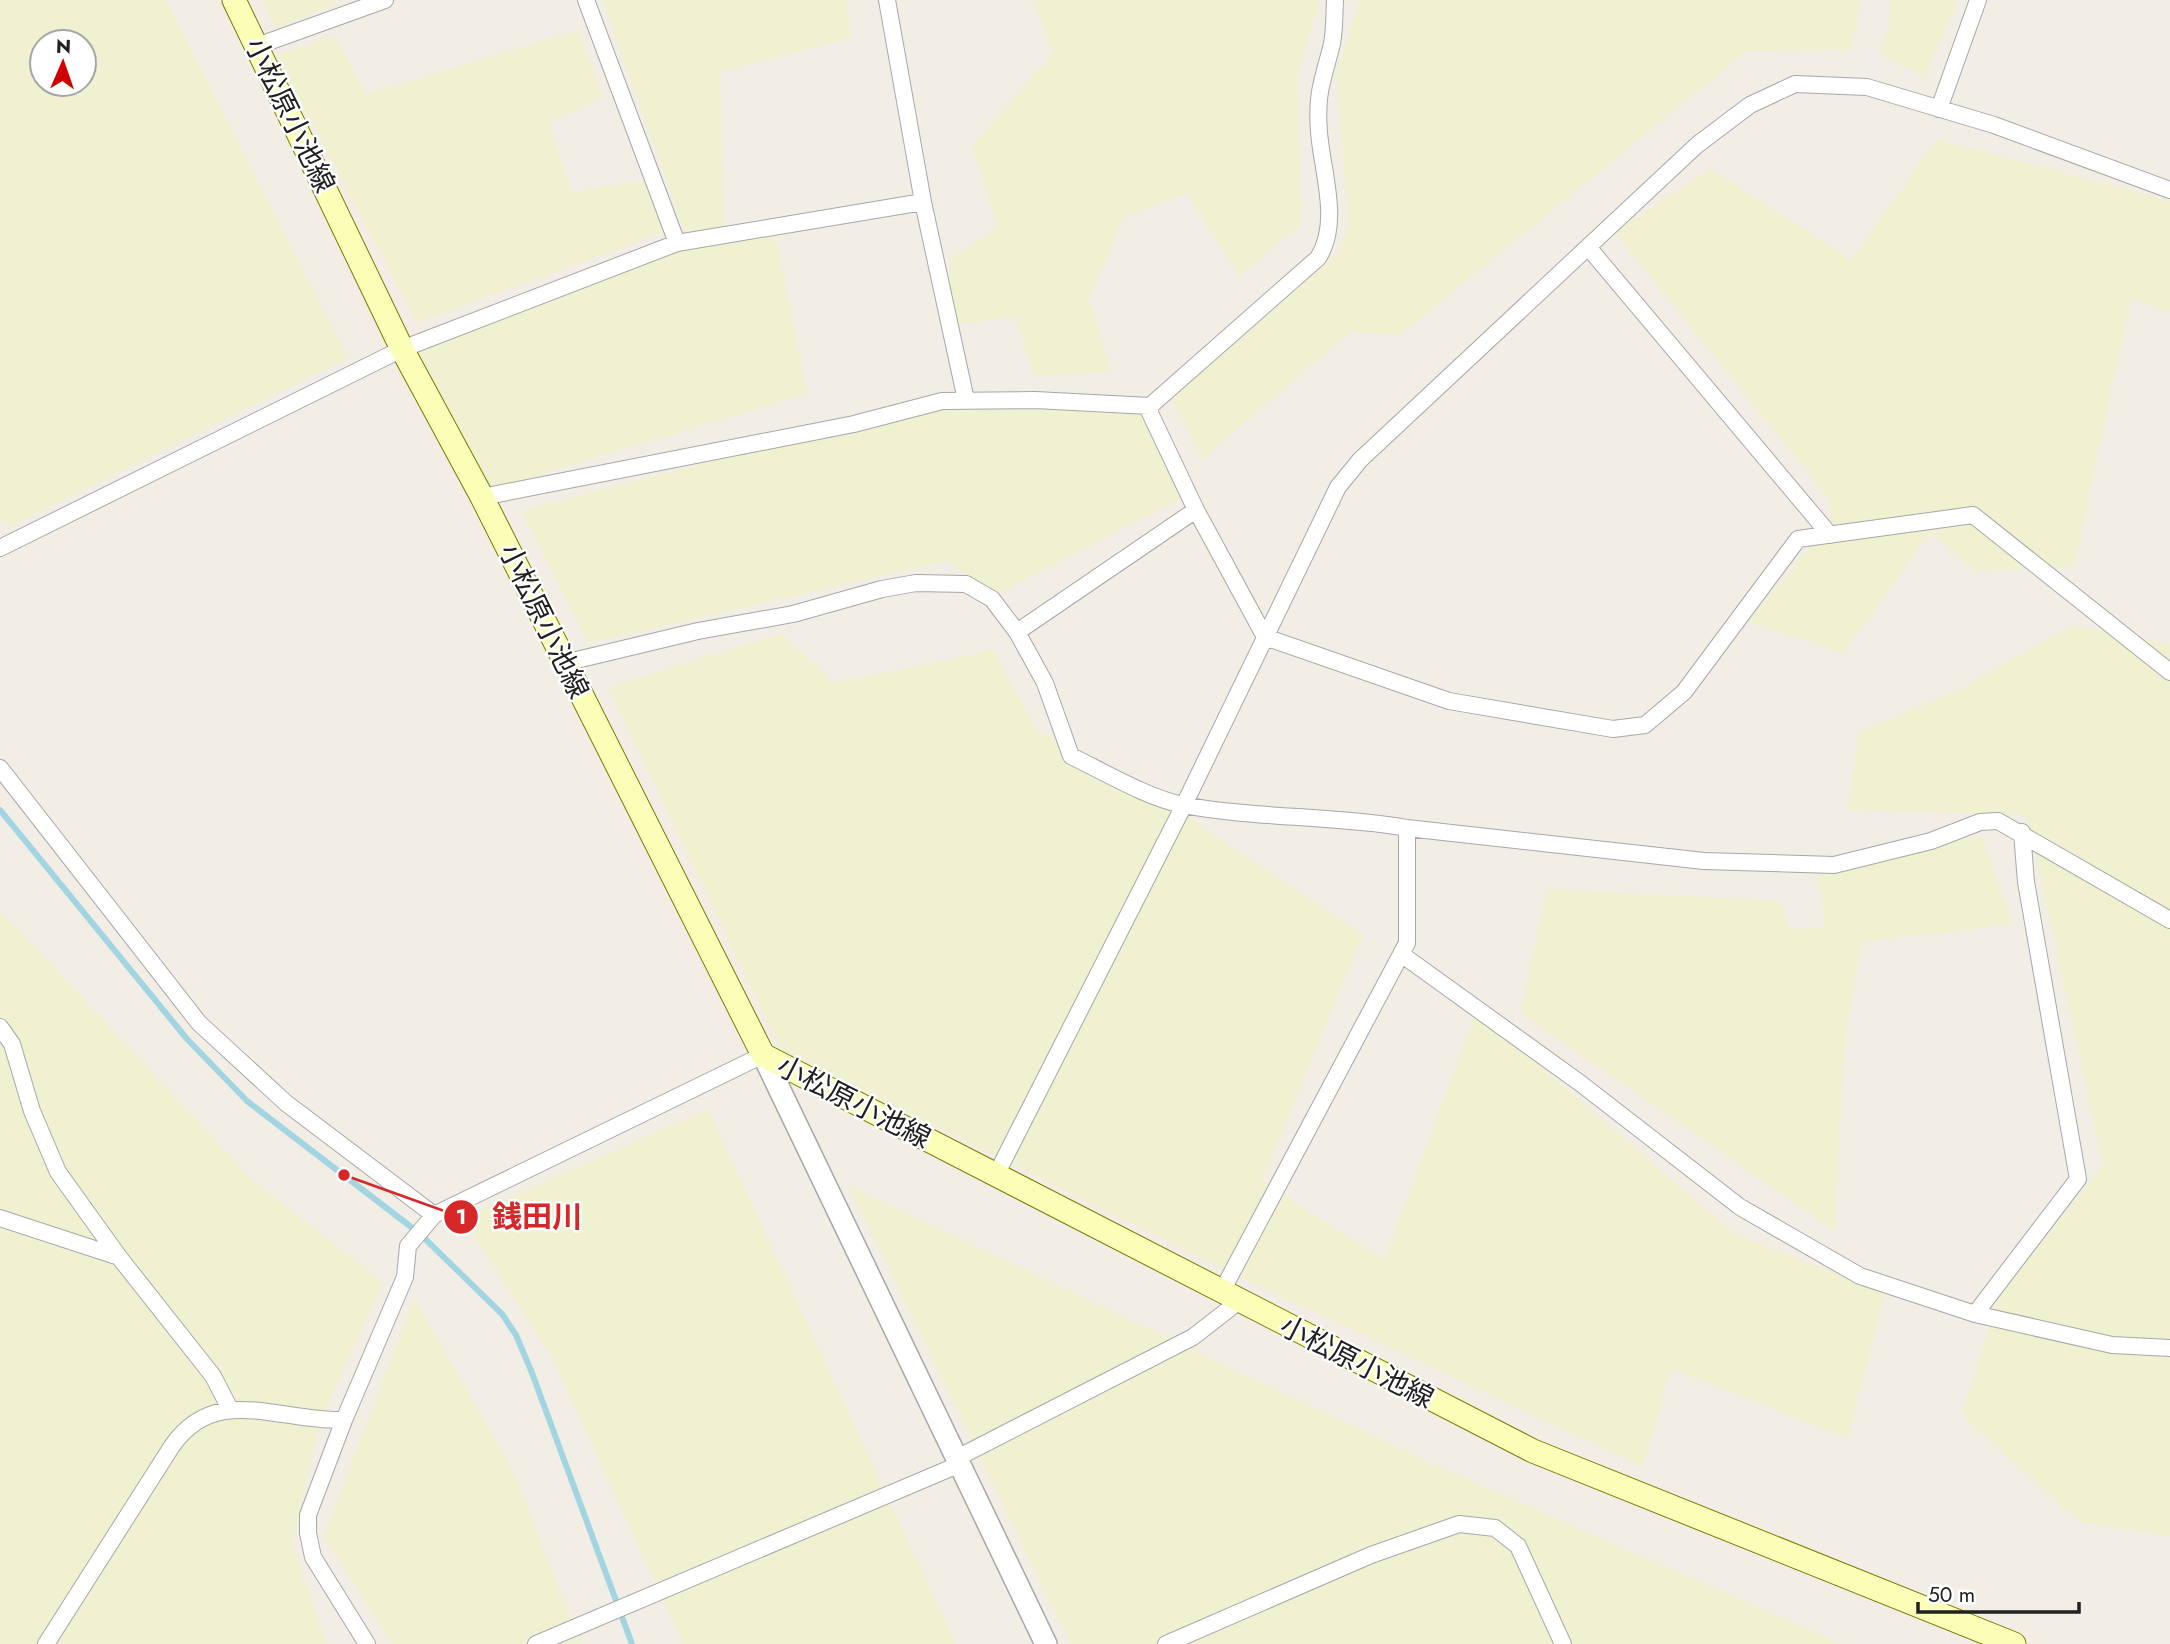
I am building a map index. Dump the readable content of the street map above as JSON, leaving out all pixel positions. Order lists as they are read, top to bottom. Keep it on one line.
{"streets":{"main road":["小松原小池線"]},"places":["銭田川"],"scale_bar":"50 m","north":"top"}
